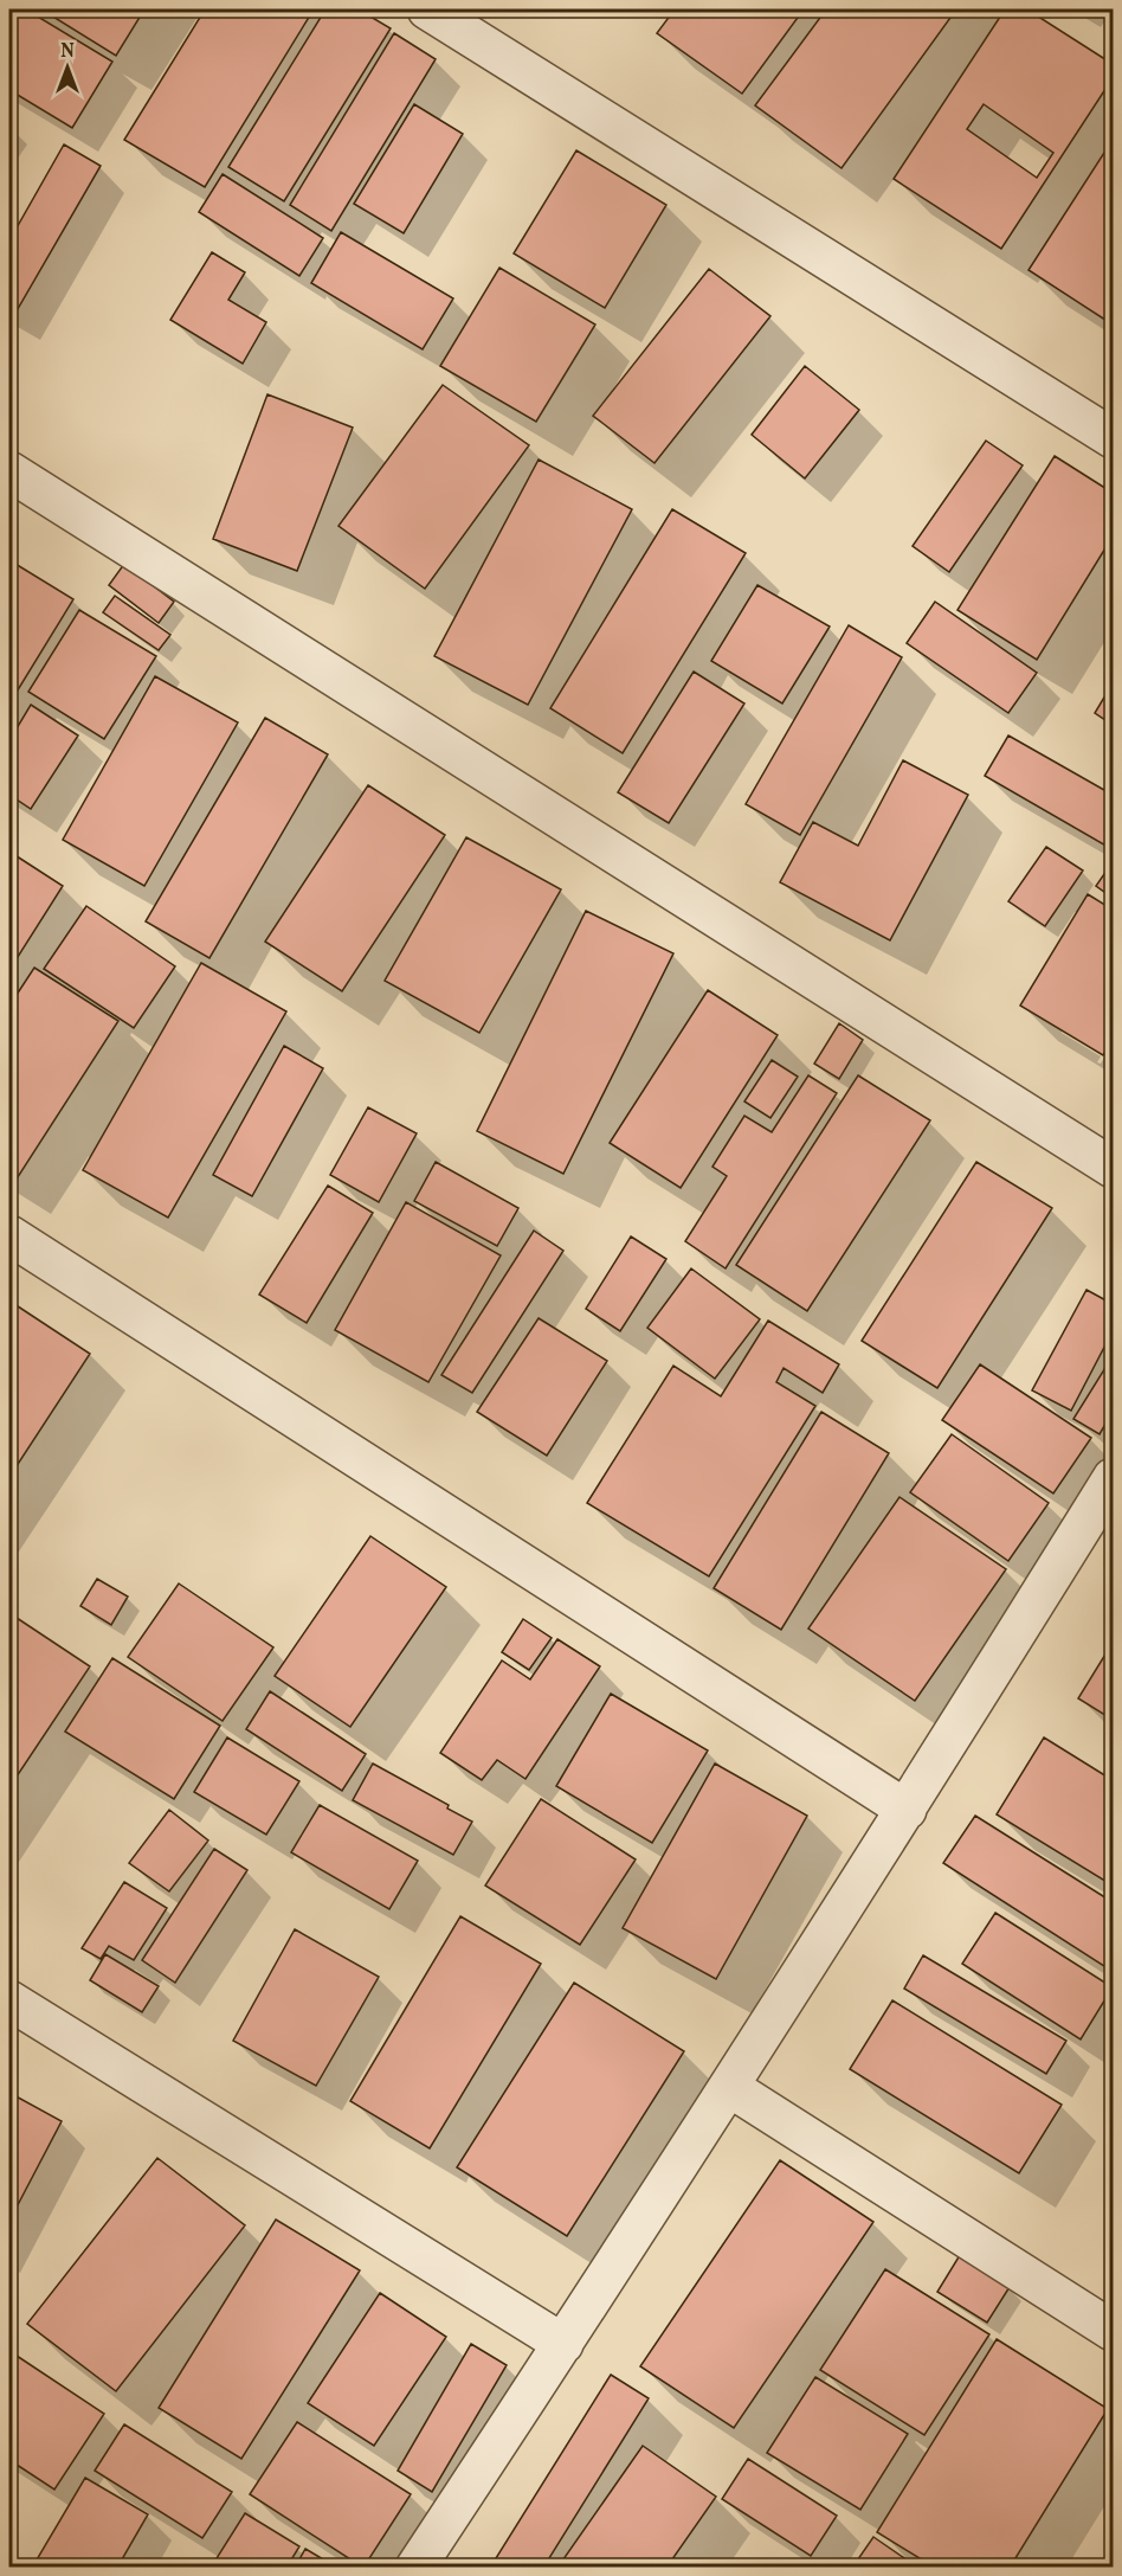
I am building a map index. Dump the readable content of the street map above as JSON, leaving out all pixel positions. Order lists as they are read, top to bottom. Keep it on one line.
{"north":"top"}
